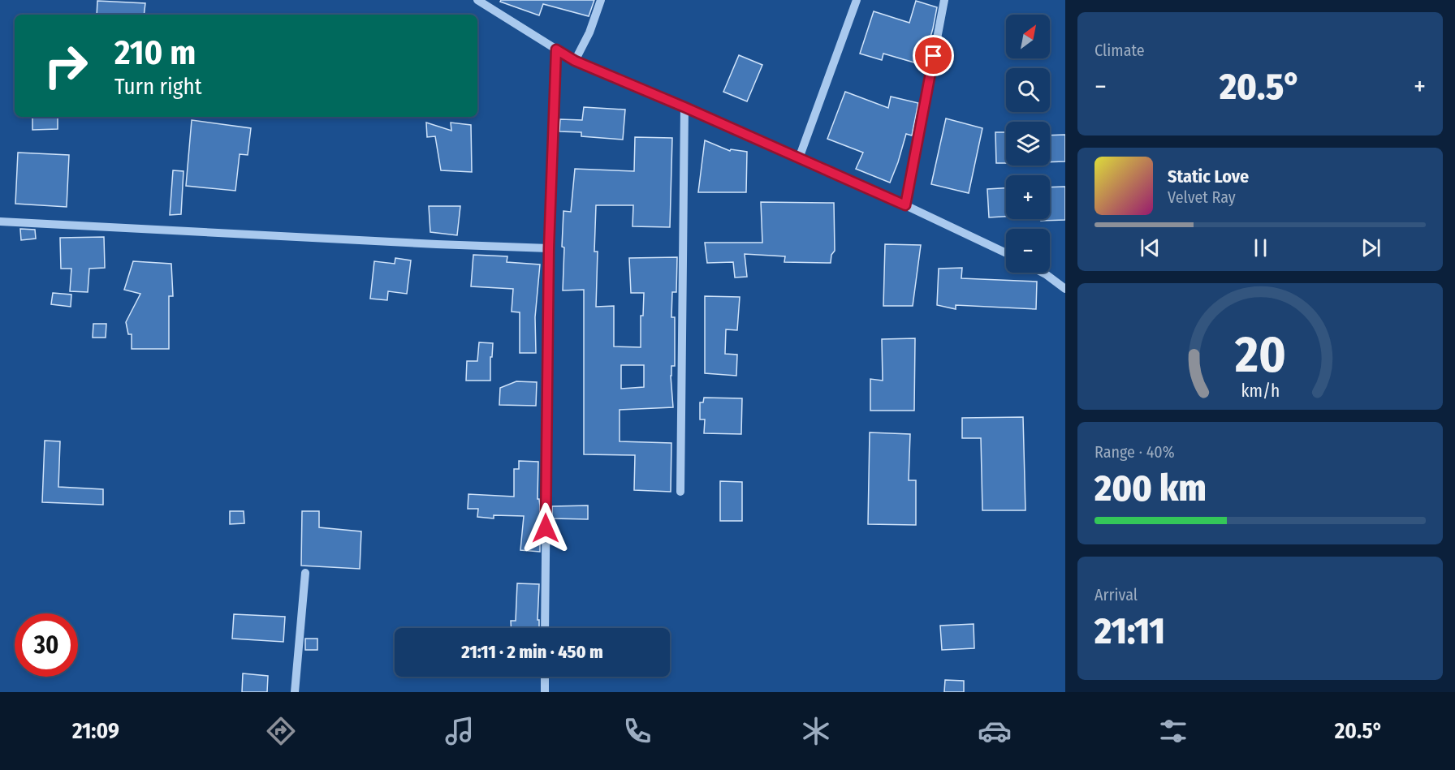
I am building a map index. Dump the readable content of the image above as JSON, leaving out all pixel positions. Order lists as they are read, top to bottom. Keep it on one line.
{"north":"top right","page":{"tile":["Climate",["Range · 40%","200 km"],["Arrival","21:11"]],"map_buttons":["+","−"],"turn":["210 m","Turn right"],"heat":["−","20.5°","+"],"song":["Static Love","Velvet Ray"],"limit":"30","trip":"21:11 · 2 min · 450 m","tabs":["21:09","20.5°"],"gauge":["20","km/h"]}}
